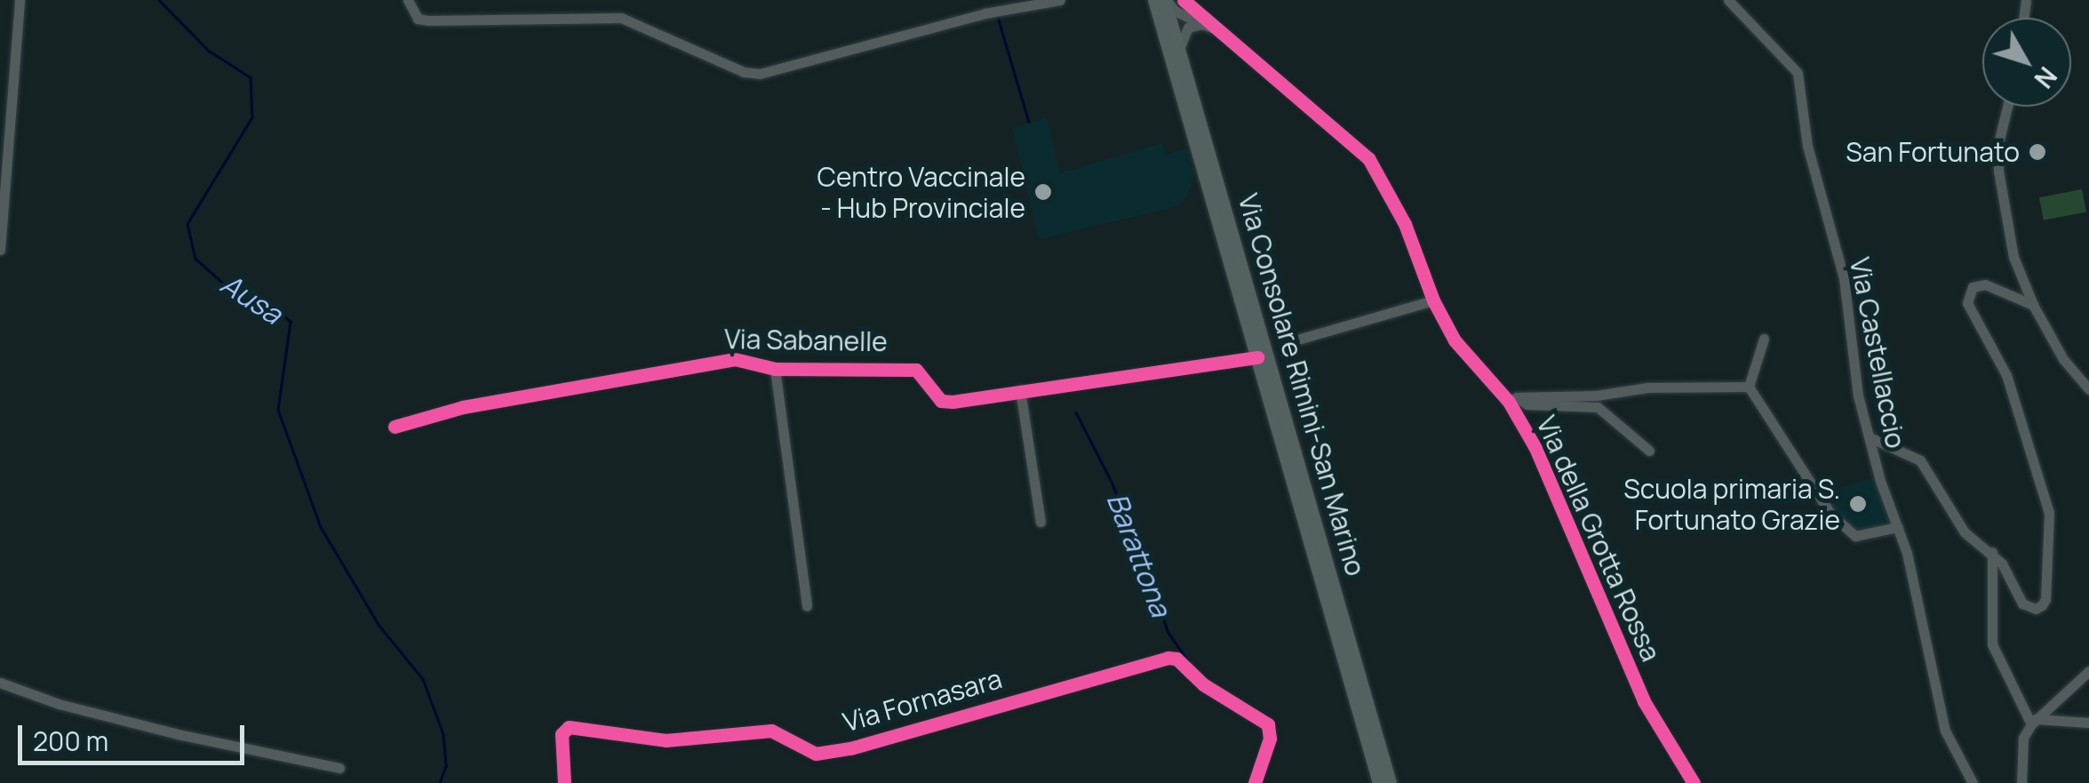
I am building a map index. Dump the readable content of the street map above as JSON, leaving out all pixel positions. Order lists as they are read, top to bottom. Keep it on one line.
{"streets":{"main road":["Via Consolare Rimini-San Marino"],"street":["Via Sabanelle","Via Castellaccio","Via della Grotta Rossa","Via Fornasara"]},"crossings":[["Via Sabanelle","Via Consolare Rimini-San Marino"],["Via Consolare Rimini-San Marino","Via della Grotta Rossa"]],"water":["Ausa","Barattona"],"places":["San Fortunato","Centro Vaccinale - Hub Provinciale","Scuola primaria S. Fortunato Grazie"],"scale_bar":"200 m","north":"bottom right"}
